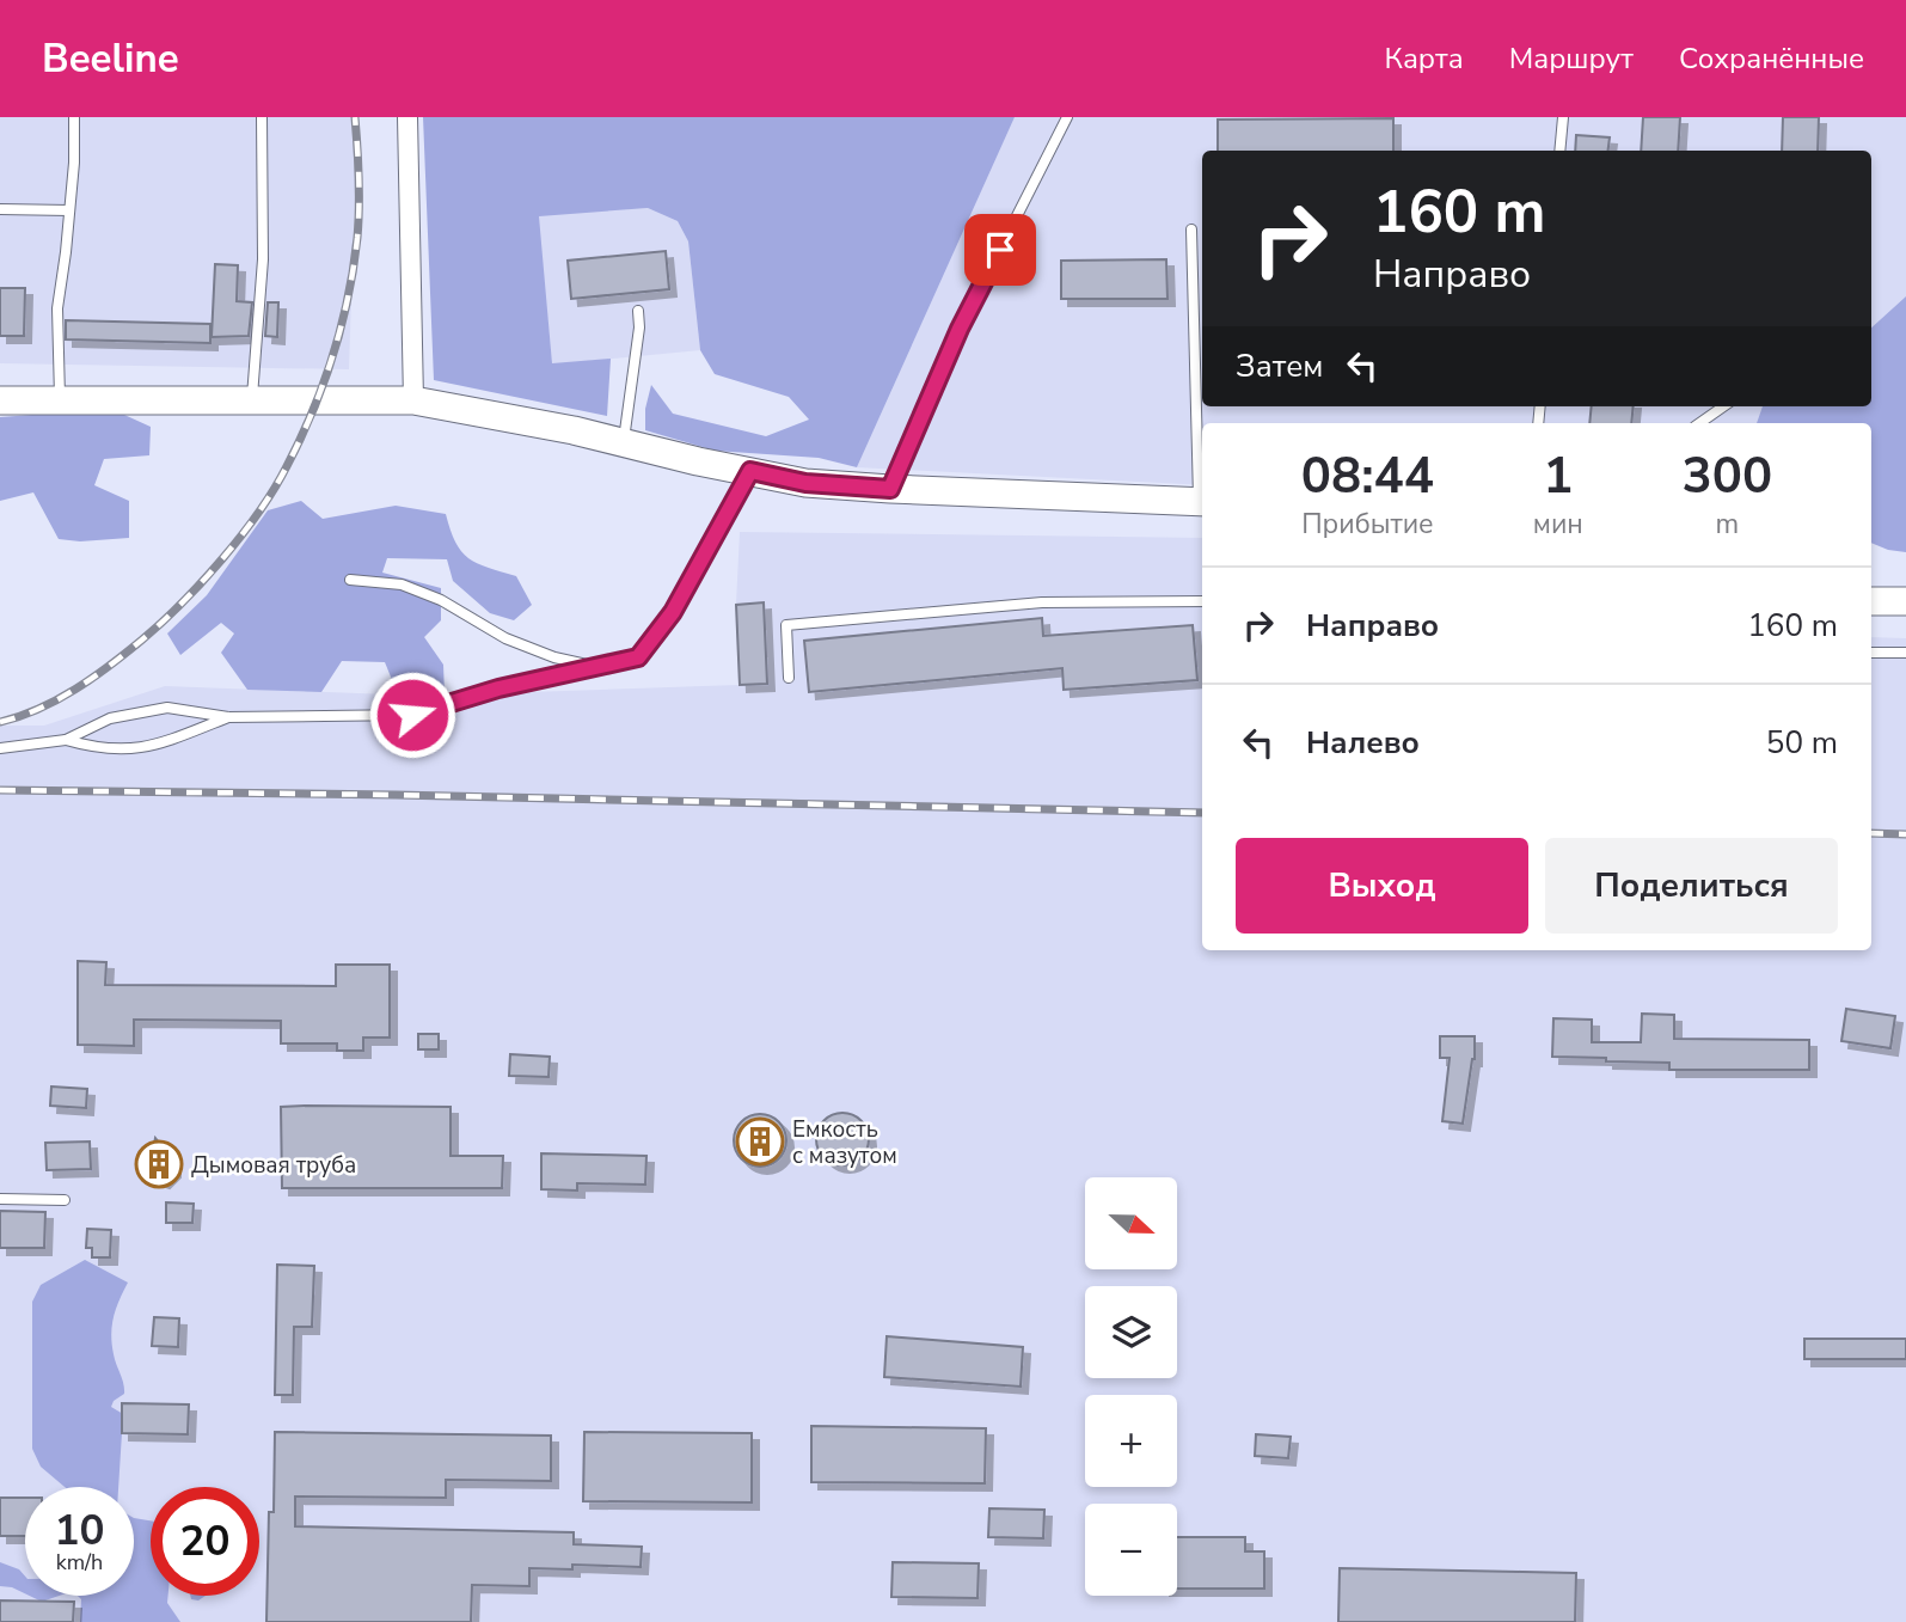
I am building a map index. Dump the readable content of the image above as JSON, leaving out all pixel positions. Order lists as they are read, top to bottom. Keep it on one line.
{"places":{"building":["Емкость с мазутом","Дымовая труба"]},"north":"right","page":{"header":"Beeline","nav":["Карта","Маршрут","Сохранённые"],"turn":["160 m","Направо"],"then":"Затем","eta":["08:44","Прибытие","1","мин","300","m"],"list":[{"name":"Направо","value":"160 m"},{"name":"Налево","value":"50 m"}],"buttons":["Выход","Поделиться"],"map_buttons":["+","−"],"speed":"10 km/h","limit":"20"}}
